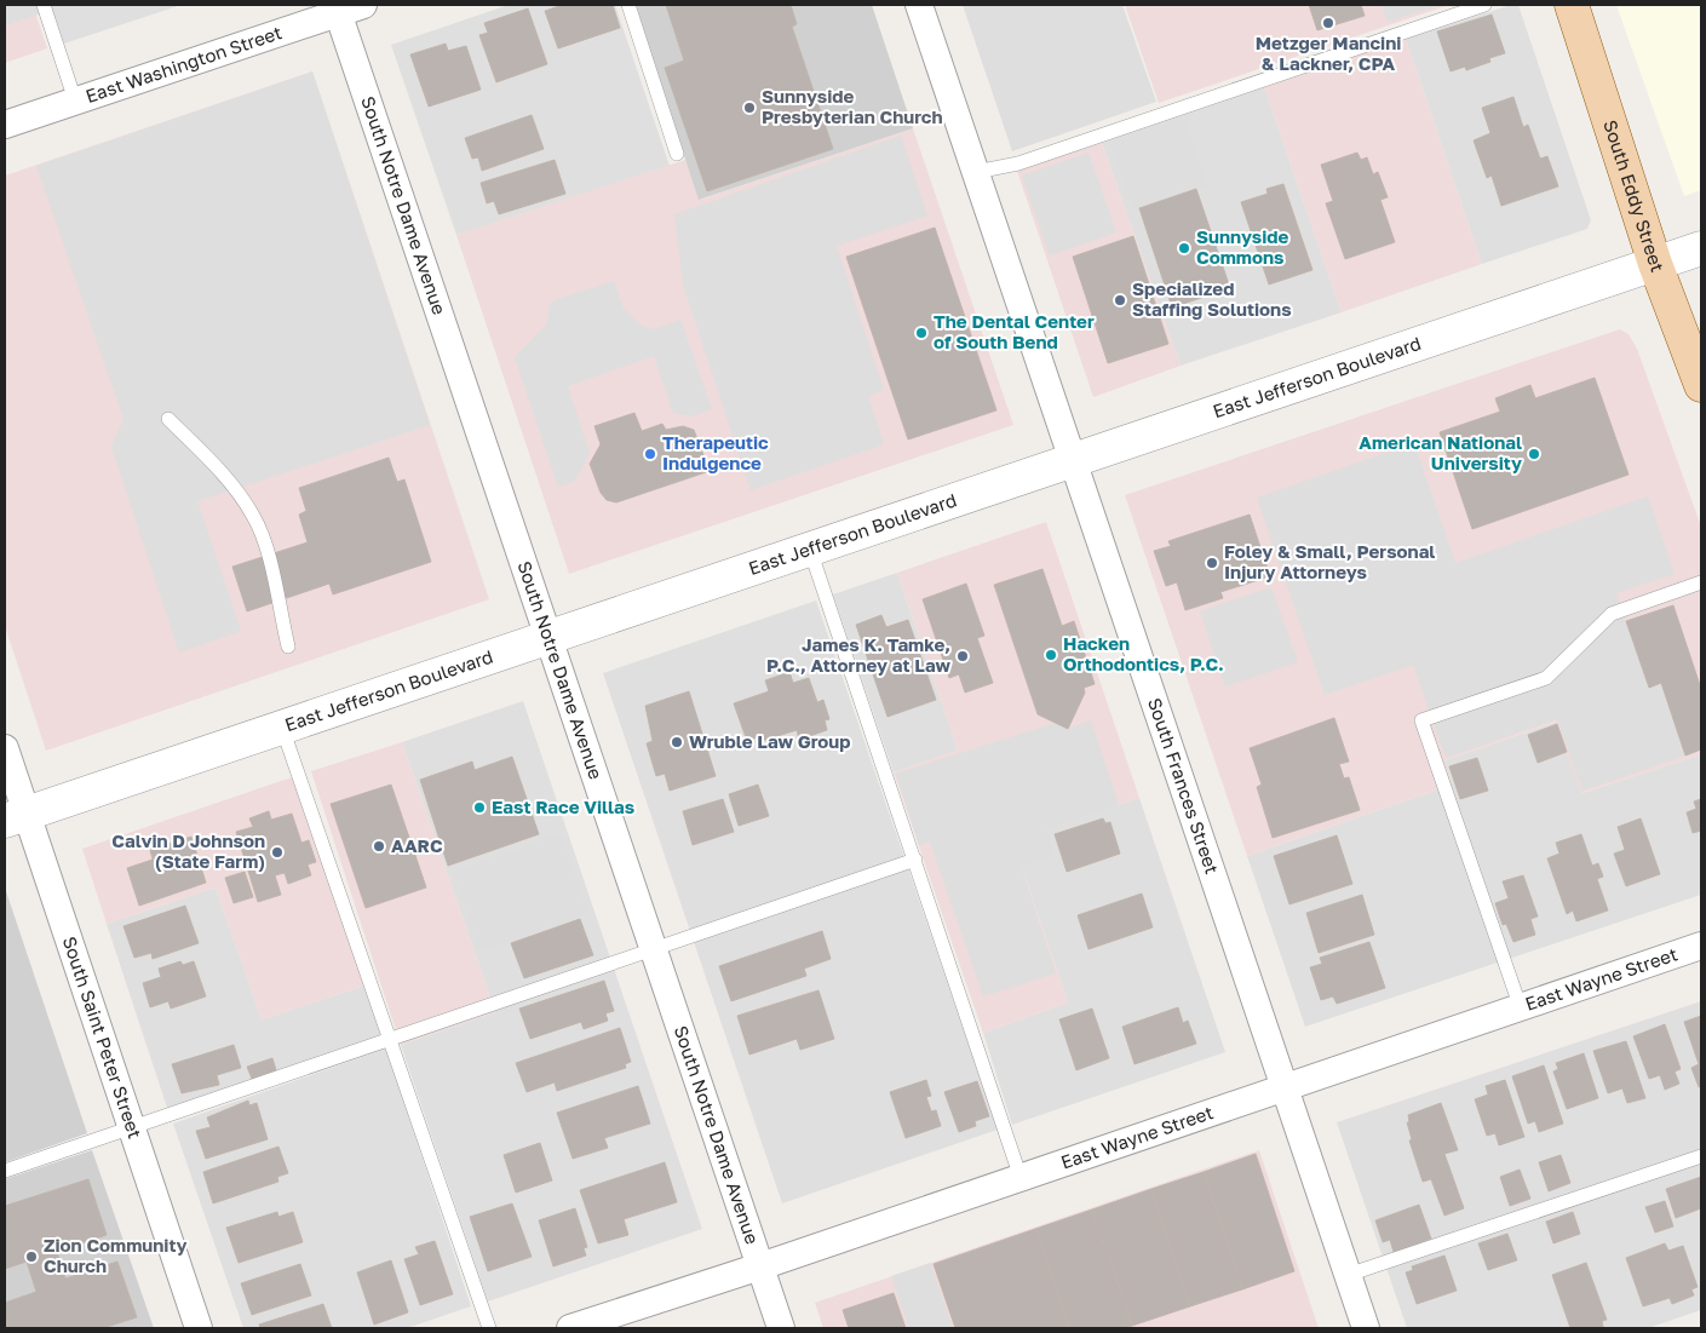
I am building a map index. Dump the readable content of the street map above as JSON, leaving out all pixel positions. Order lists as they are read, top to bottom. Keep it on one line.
{"streets":{"main road":["South Eddy Street"],"street":["East Washington Street","South Notre Dame Avenue","East Jefferson Boulevard","South Frances Street","East Wayne Street","South Saint Peter Street"]},"crossings":[["East Washington Street","South Notre Dame Avenue"],["South Eddy Street","East Jefferson Boulevard"],["South Notre Dame Avenue","East Jefferson Boulevard"],["South Notre Dame Avenue","East Wayne Street"],["East Jefferson Boulevard","South Frances Street"],["East Jefferson Boulevard","South Saint Peter Street"],["South Frances Street","East Wayne Street"]],"places":["Metzger Mancini & Lackner, CPA","Sunnyside Presbyterian Church","Sunnyside Commons","Specialized Staffing Solutions","The Dental Center of South Bend","Therapeutic Indulgence","American National University","Foley & Small, Personal Injury Attorneys","Hacken Orthodontics, P.C.","James K. Tamke, P.C., Attorney at Law","Wruble Law Group","East Race Villas","AARC","Calvin D Johnson (State Farm)","Zion Community Church"]}
